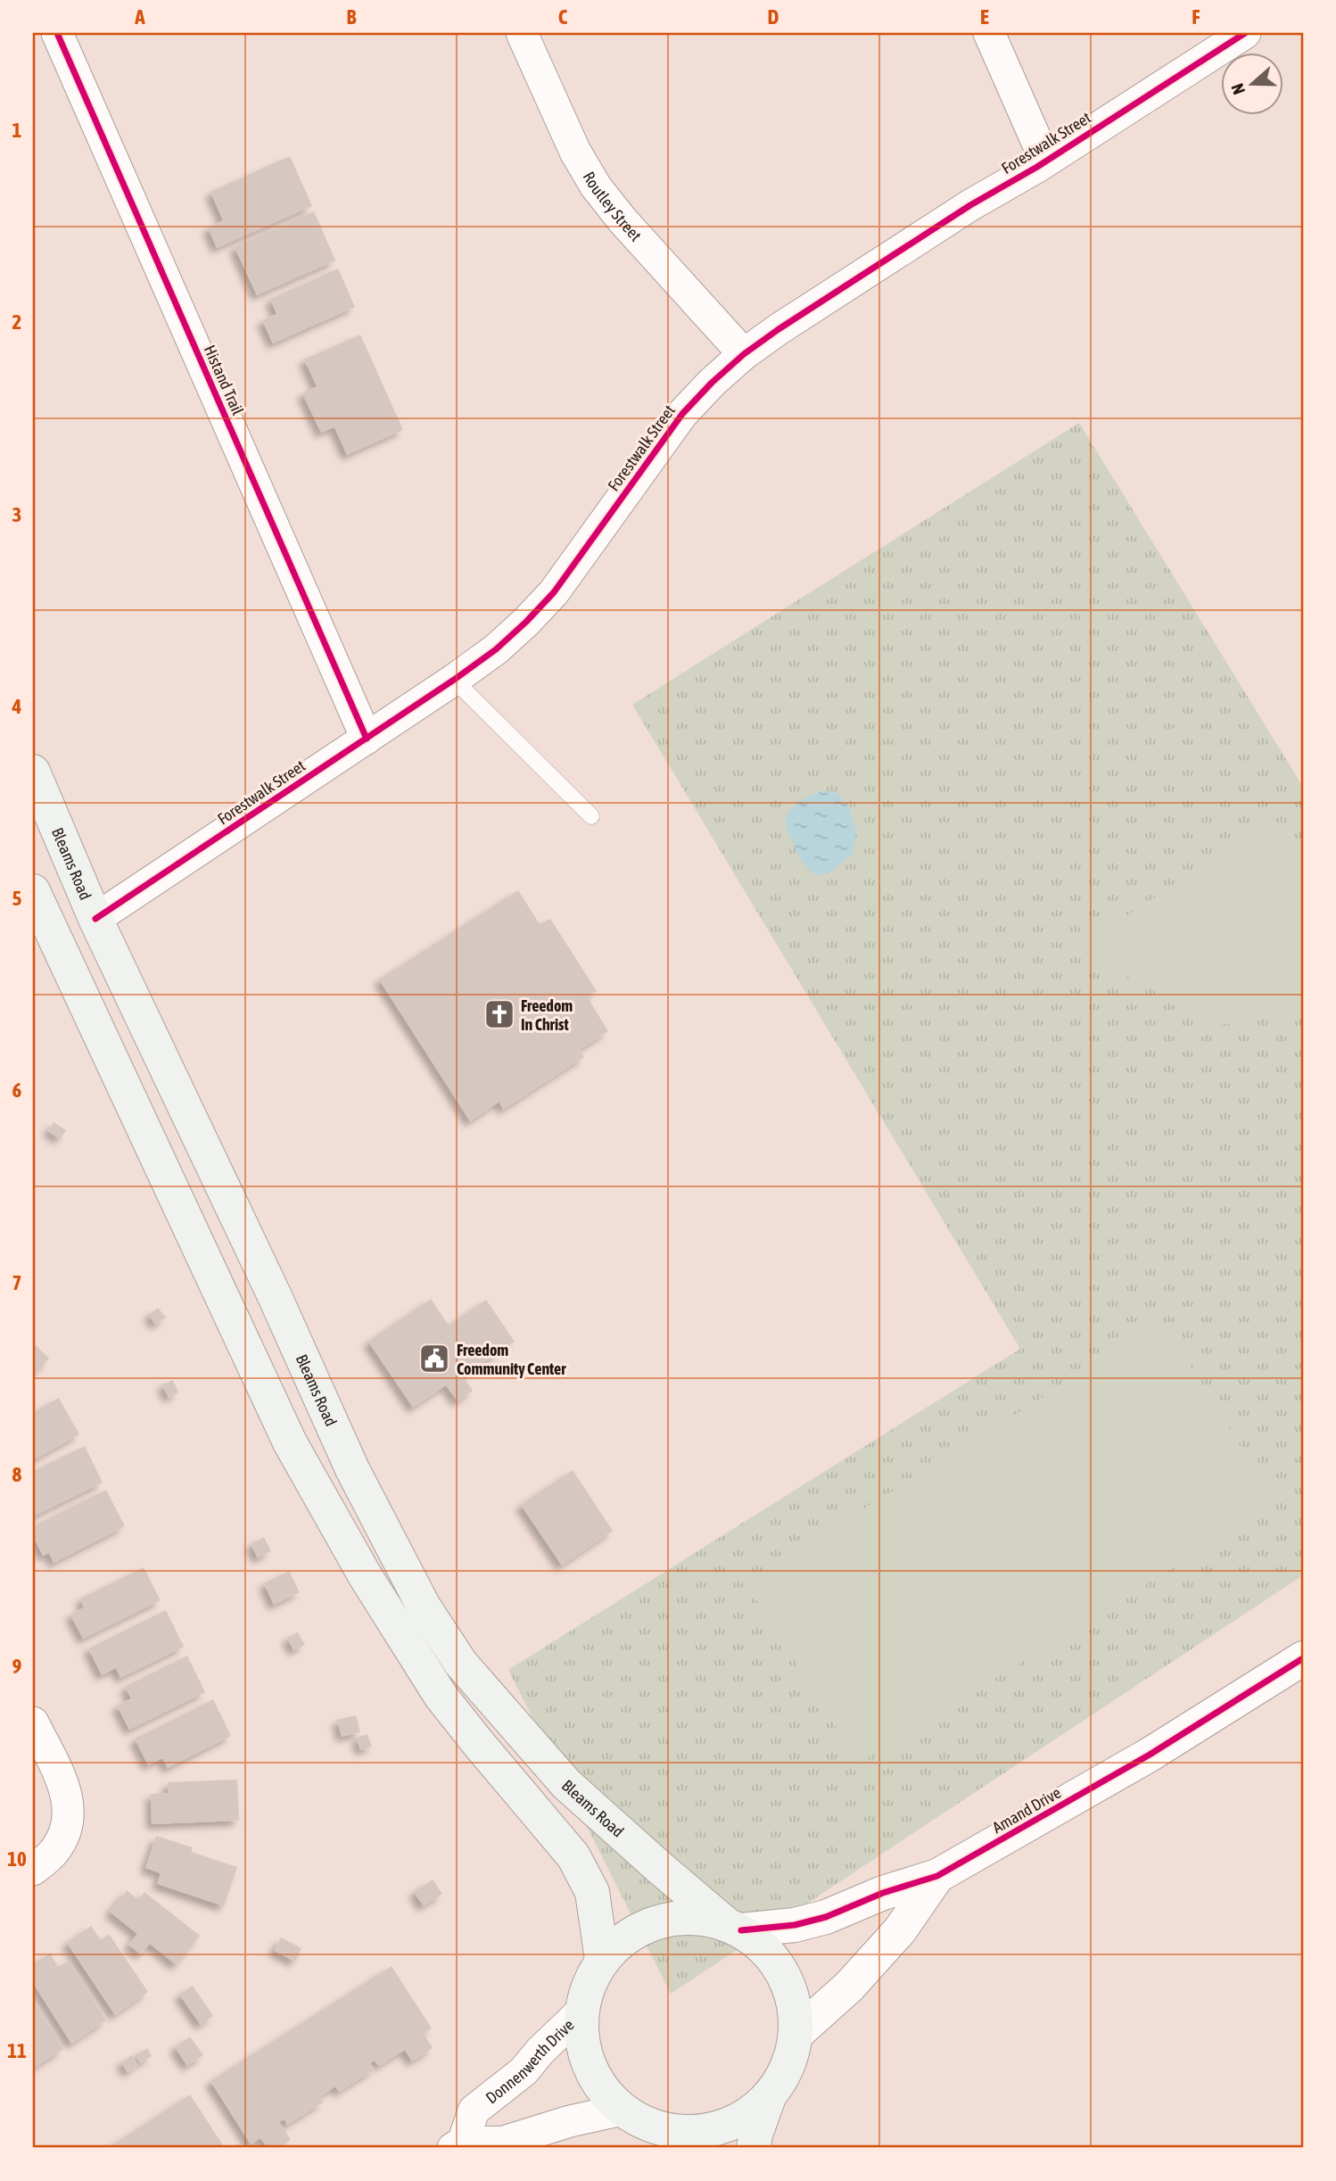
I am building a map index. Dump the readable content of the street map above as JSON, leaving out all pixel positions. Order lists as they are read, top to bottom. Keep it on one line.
{"streets":{"main road":["Bleams Road"],"street":["Forestwalk Street","Routley Street","Histand Trail","Amand Drive","Donnenwerth Drive"]},"crossings":[["Forestwalk Street","Routley Street"],["Forestwalk Street","Histand Trail"],["Forestwalk Street","Bleams Road"],["Bleams Road","Amand Drive"],["Bleams Road","Donnenwerth Drive"],["Amand Drive","Donnenwerth Drive"]],"places":{"church":["Freedom In Christ"],"public building":["Freedom Community Center"]},"north":"left","grid":{"columns":["A","B","C","D","E","F"],"rows":["1","2","3","4","5","6","7","8","9","10","11"]}}
